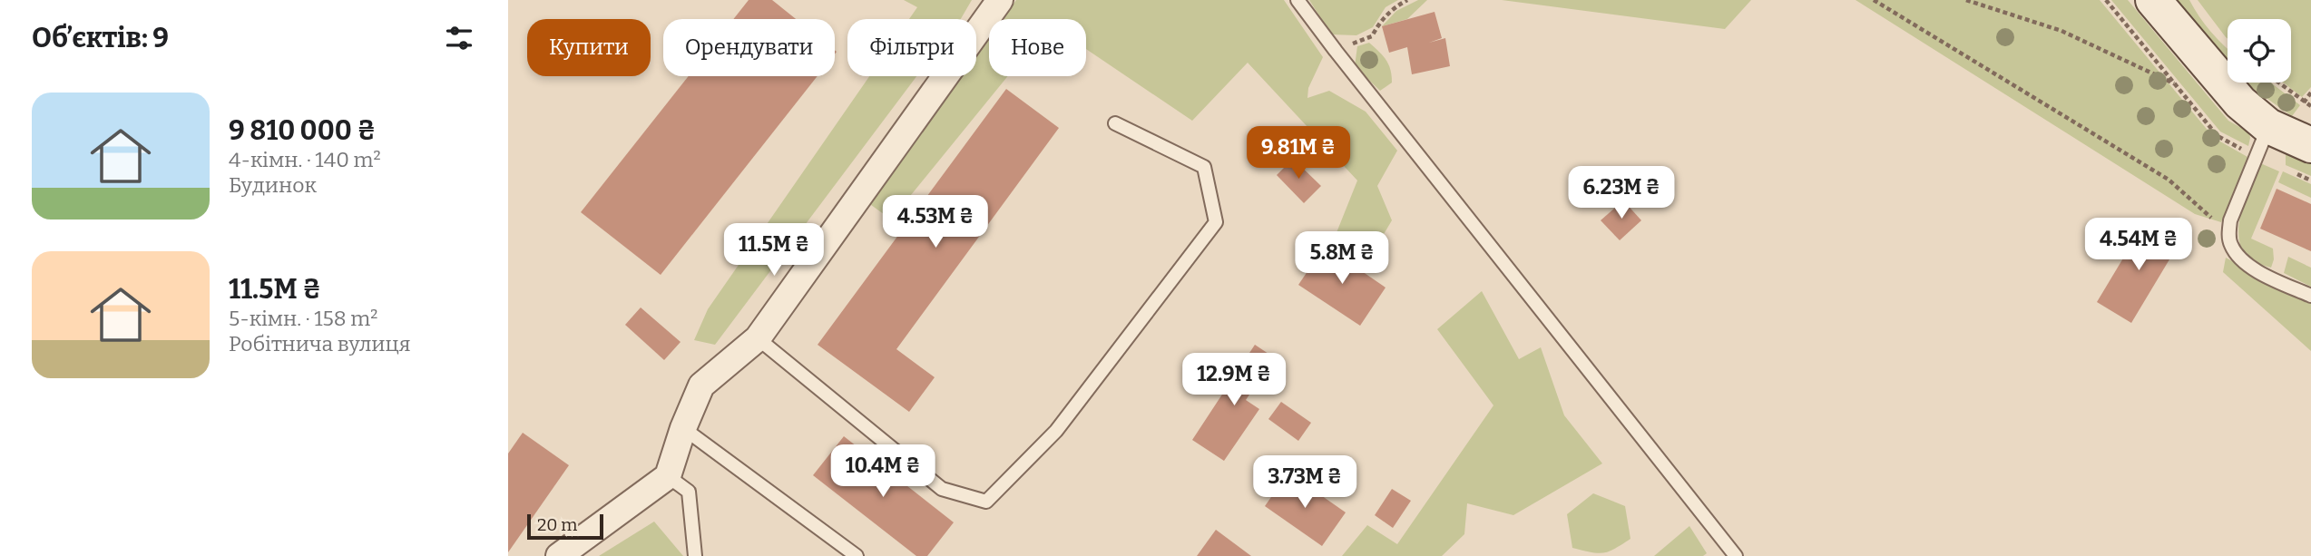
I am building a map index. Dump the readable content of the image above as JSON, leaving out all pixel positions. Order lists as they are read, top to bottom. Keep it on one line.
{"scale_bar":"20 m","page":{"heading":"Об’єктів: 9","chip":["Купити","Орендувати","Фільтри","Нове"],"list":[{"name":"9 810 000 ₴","note":"4-кімн. · 140 m² · Будинок"},{"name":"11.5M ₴","note":"5-кімн. · 158 m² · Робітнича вулиця"}],"price":["9.81M ₴","6.23M ₴","4.53M ₴","4.54M ₴","11.5M ₴","5.8M ₴","12.9M ₴","10.4M ₴","3.73M ₴"],"scale":"20 m"}}
